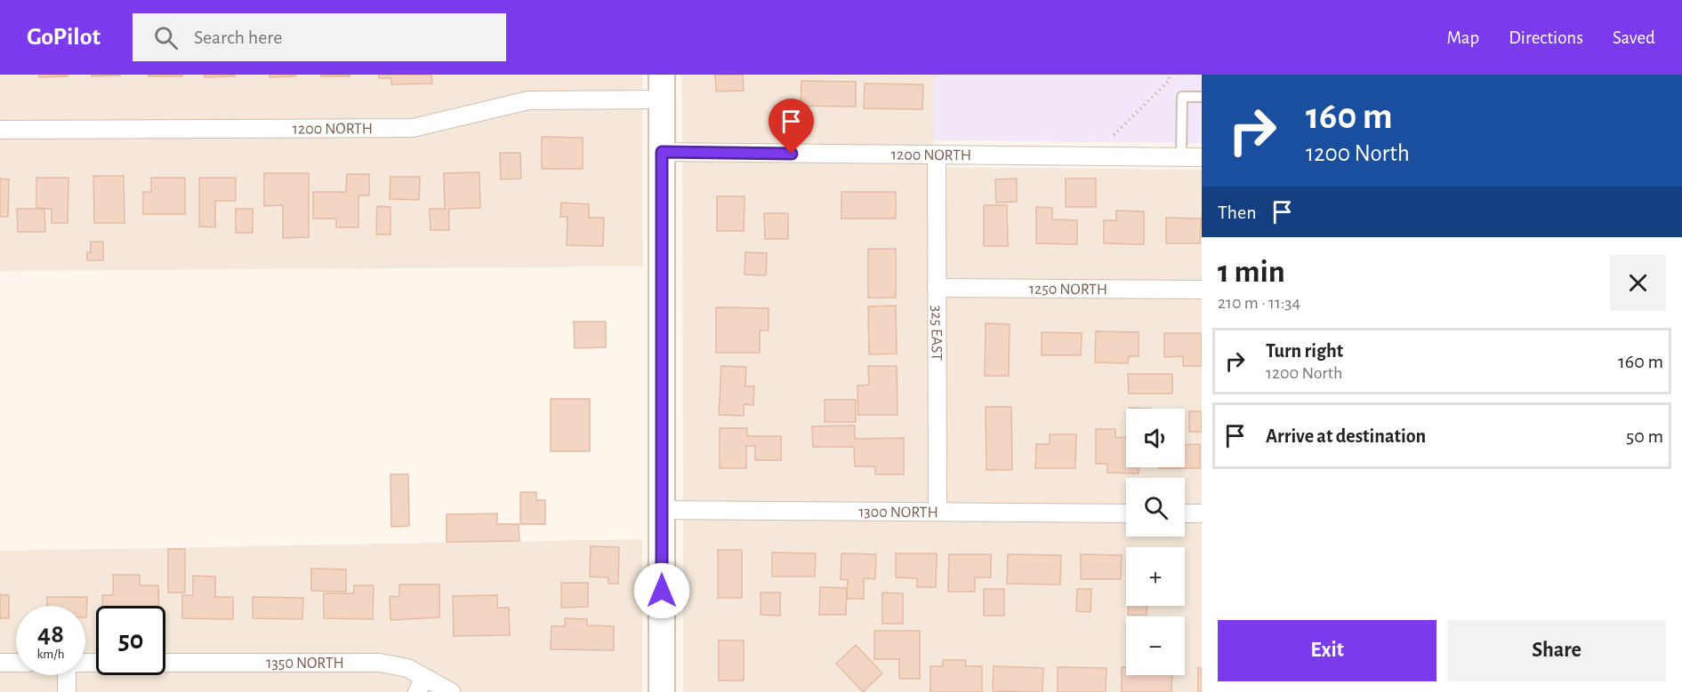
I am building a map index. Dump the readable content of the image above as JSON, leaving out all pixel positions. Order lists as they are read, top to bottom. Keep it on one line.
{"streets":{"street":["1200 NORTH","1250 NORTH","325 EAST","1300 NORTH","1350 NORTH"]},"crossings":[["1200 NORTH","325 EAST"],["1250 NORTH","325 EAST"],["325 EAST","1300 NORTH"]],"page":{"header":"GoPilot","search":"Search here","nav":["Map","Directions","Saved"],"turn":["160 m","1200 North"],"then":"Then","heading":["1 min","210 m · 11:34"],"list":[{"name":"Turn right","note":"1200 North","value":"160 m"},{"name":"Arrive at destination","value":"50 m"}],"map_buttons":["+","−"],"speed":"48 km/h","limit":"50","buttons":["Exit","Share"]}}
